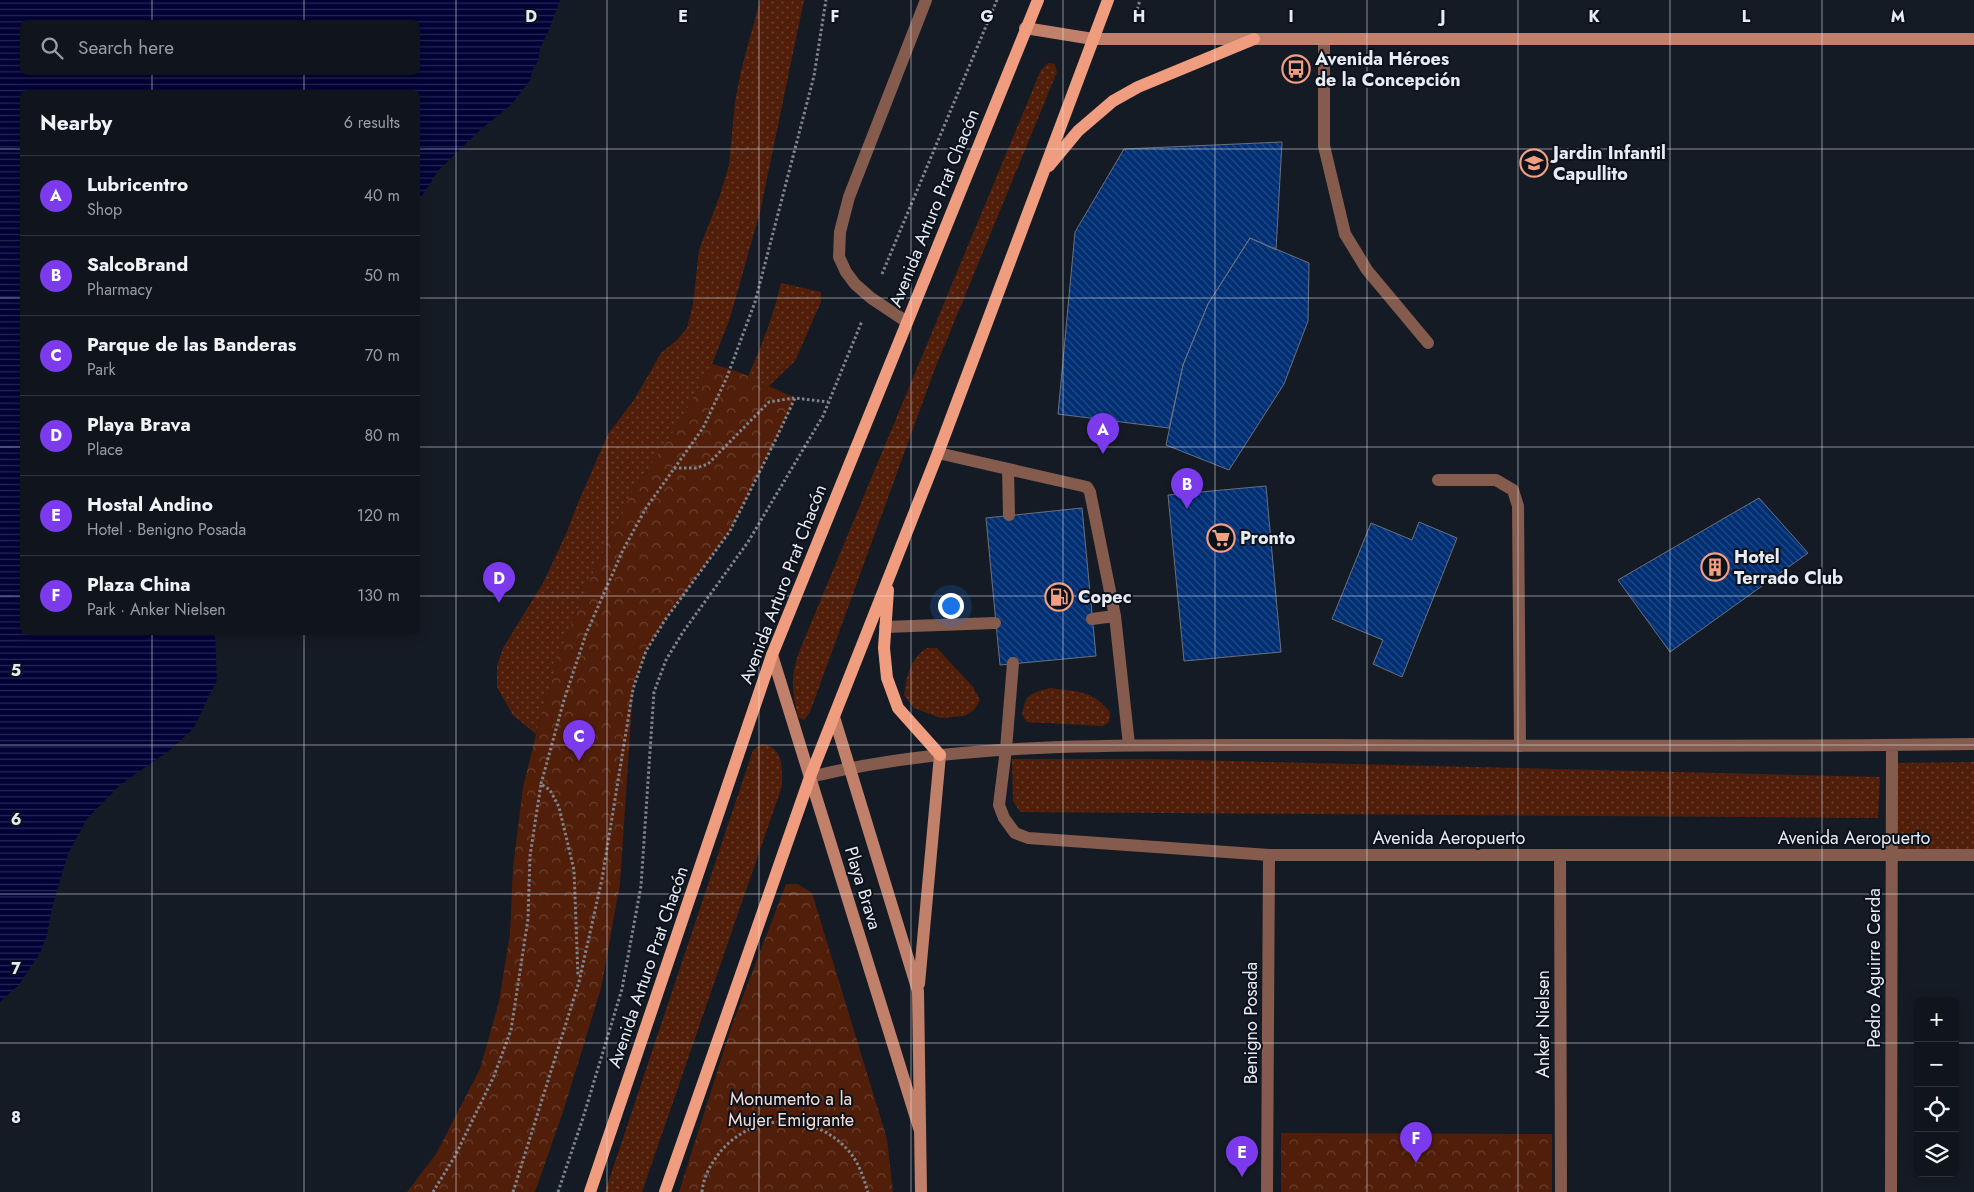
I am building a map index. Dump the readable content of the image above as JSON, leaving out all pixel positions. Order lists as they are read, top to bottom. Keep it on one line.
{"streets":{"main road":["Avenida Arturo Prat Chacón"],"street":["Avenida Aeropuerto","Playa Brava","Pedro Aguirre Cerda","Benigno Posada","Anker Nielsen"]},"crossings":[["Avenida Arturo Prat Chacón","Playa Brava"],["Avenida Aeropuerto","Pedro Aguirre Cerda"],["Avenida Aeropuerto","Benigno Posada"],["Avenida Aeropuerto","Anker Nielsen"]],"parks":["Monumento a la Mujer Emigrante"],"places":{"bus stop":["Avenida Héroes de la Concepción"],"school or university":["Jardin Infantil Capullito"],"supermarket":["Pronto"],"building":["Hotel Terrado Club"],"fuel station":["Copec"]},"page":{"search":"Search here","heading":["Nearby","6 results"],"list":[{"mark":"A","name":"Lubricentro","note":"Shop","value":"40 m"},{"mark":"B","name":"SalcoBrand","note":"Pharmacy","value":"50 m"},{"mark":"C","name":"Parque de las Banderas","note":"Park","value":"70 m"},{"mark":"D","name":"Playa Brava","note":"Place","value":"80 m"},{"mark":"E","name":"Hostal Andino","note":"Hotel · Benigno Posada","value":"120 m"},{"mark":"F","name":"Plaza China","note":"Park · Anker Nielsen","value":"130 m"}],"pins":["A","B","D","C","F","E"],"map_buttons":["+","−"]},"grid":{"columns":["D","E","F","G","H","I","J","K","L","M"],"rows":["5","6","7","8"]}}
